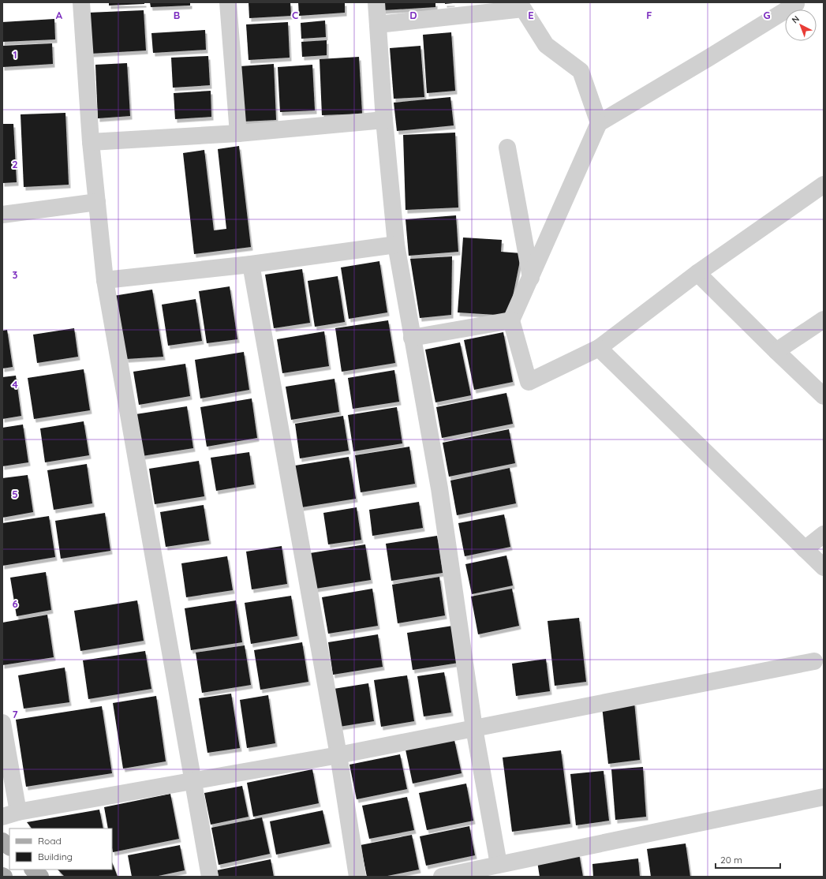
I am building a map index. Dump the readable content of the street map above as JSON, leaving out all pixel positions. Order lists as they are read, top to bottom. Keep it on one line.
{"legend":["Road","Building"],"scale_bar":"20 m","north":"top left","grid":{"columns":["A","B","C","D","E","F","G"],"rows":["1","2","3","4","5","6","7"]}}
